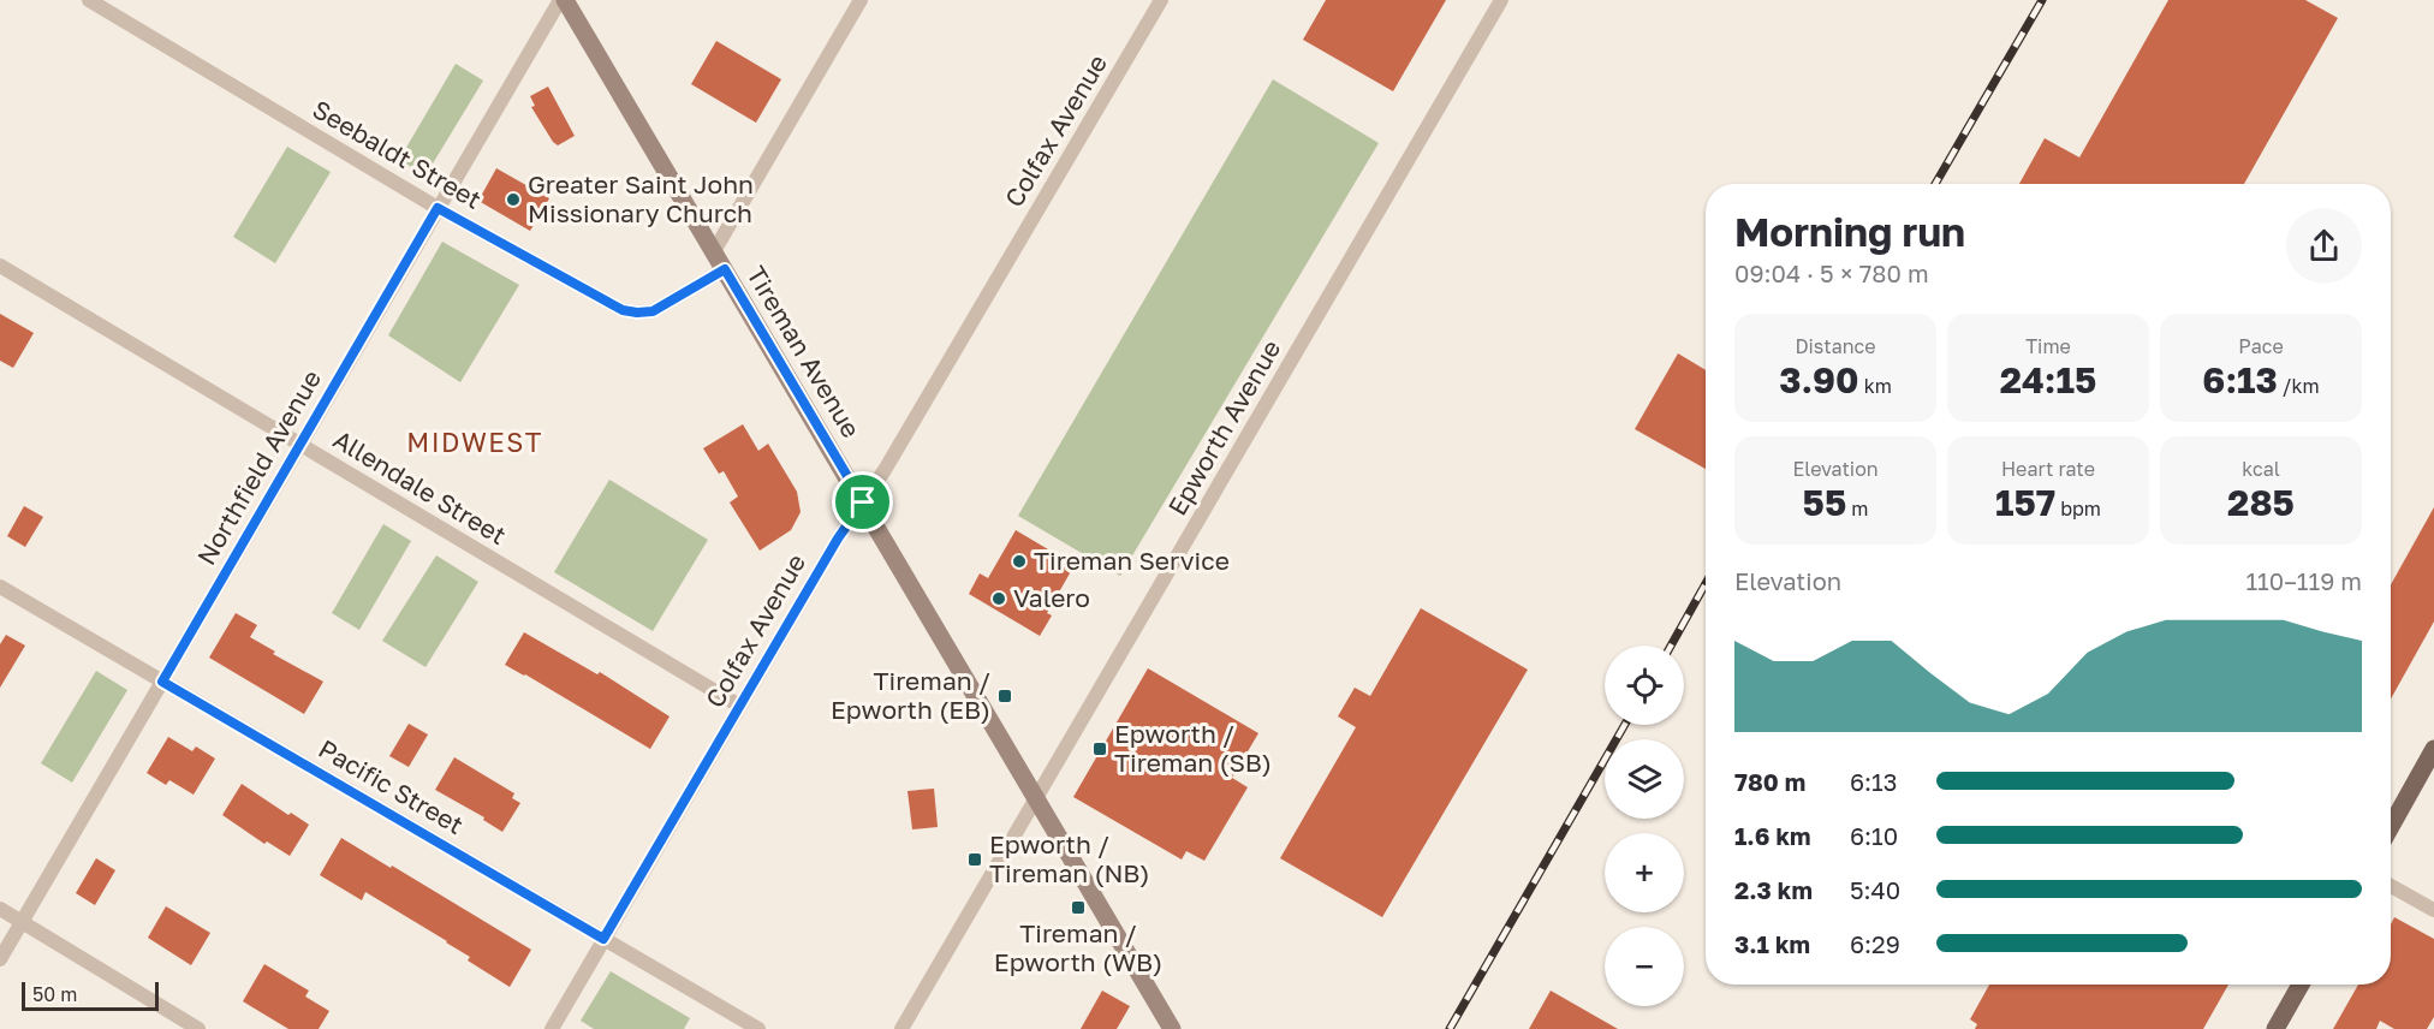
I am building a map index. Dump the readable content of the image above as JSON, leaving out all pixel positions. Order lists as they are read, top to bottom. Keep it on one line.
{"streets":{"street":["Colfax Avenue","Seebaldt Street","Tireman Avenue","Epworth Avenue","Northfield Avenue","Allendale Street","Pacific Street"]},"crossings":[["Colfax Avenue","Tireman Avenue"],["Colfax Avenue","Allendale Street"],["Colfax Avenue","Pacific Street"],["Seebaldt Street","Tireman Avenue"],["Seebaldt Street","Northfield Avenue"],["Tireman Avenue","Epworth Avenue"],["Tireman Avenue","Northfield Avenue"],["Northfield Avenue","Allendale Street"],["Northfield Avenue","Pacific Street"]],"districts":["MIDWEST"],"places":{"other":["Greater Saint John Missionary Church","Tireman Service","Valero"],"transit":["Tireman / Epworth (EB)","Epworth / Tireman (SB)","Epworth / Tireman (NB)","Tireman / Epworth (WB)"]},"scale_bar":"50 m","page":{"heading":["Morning run","09:04 · 5 × 780 m"],"stats":[["Distance","3.90 km"],["Time","24:15"],["Pace","6:13 /km"],["Elevation","55 m"],["Heart rate","157 bpm"],["kcal","285"]],"chart":["Elevation","110–119 m"],"map_buttons":["+","−"],"list":[{"name":"780 m","note":"6:13"},{"name":"1.6 km","note":"6:10"},{"name":"2.3 km","note":"5:40"},{"name":"3.1 km","note":"6:29"}],"scale":"50 m"}}
